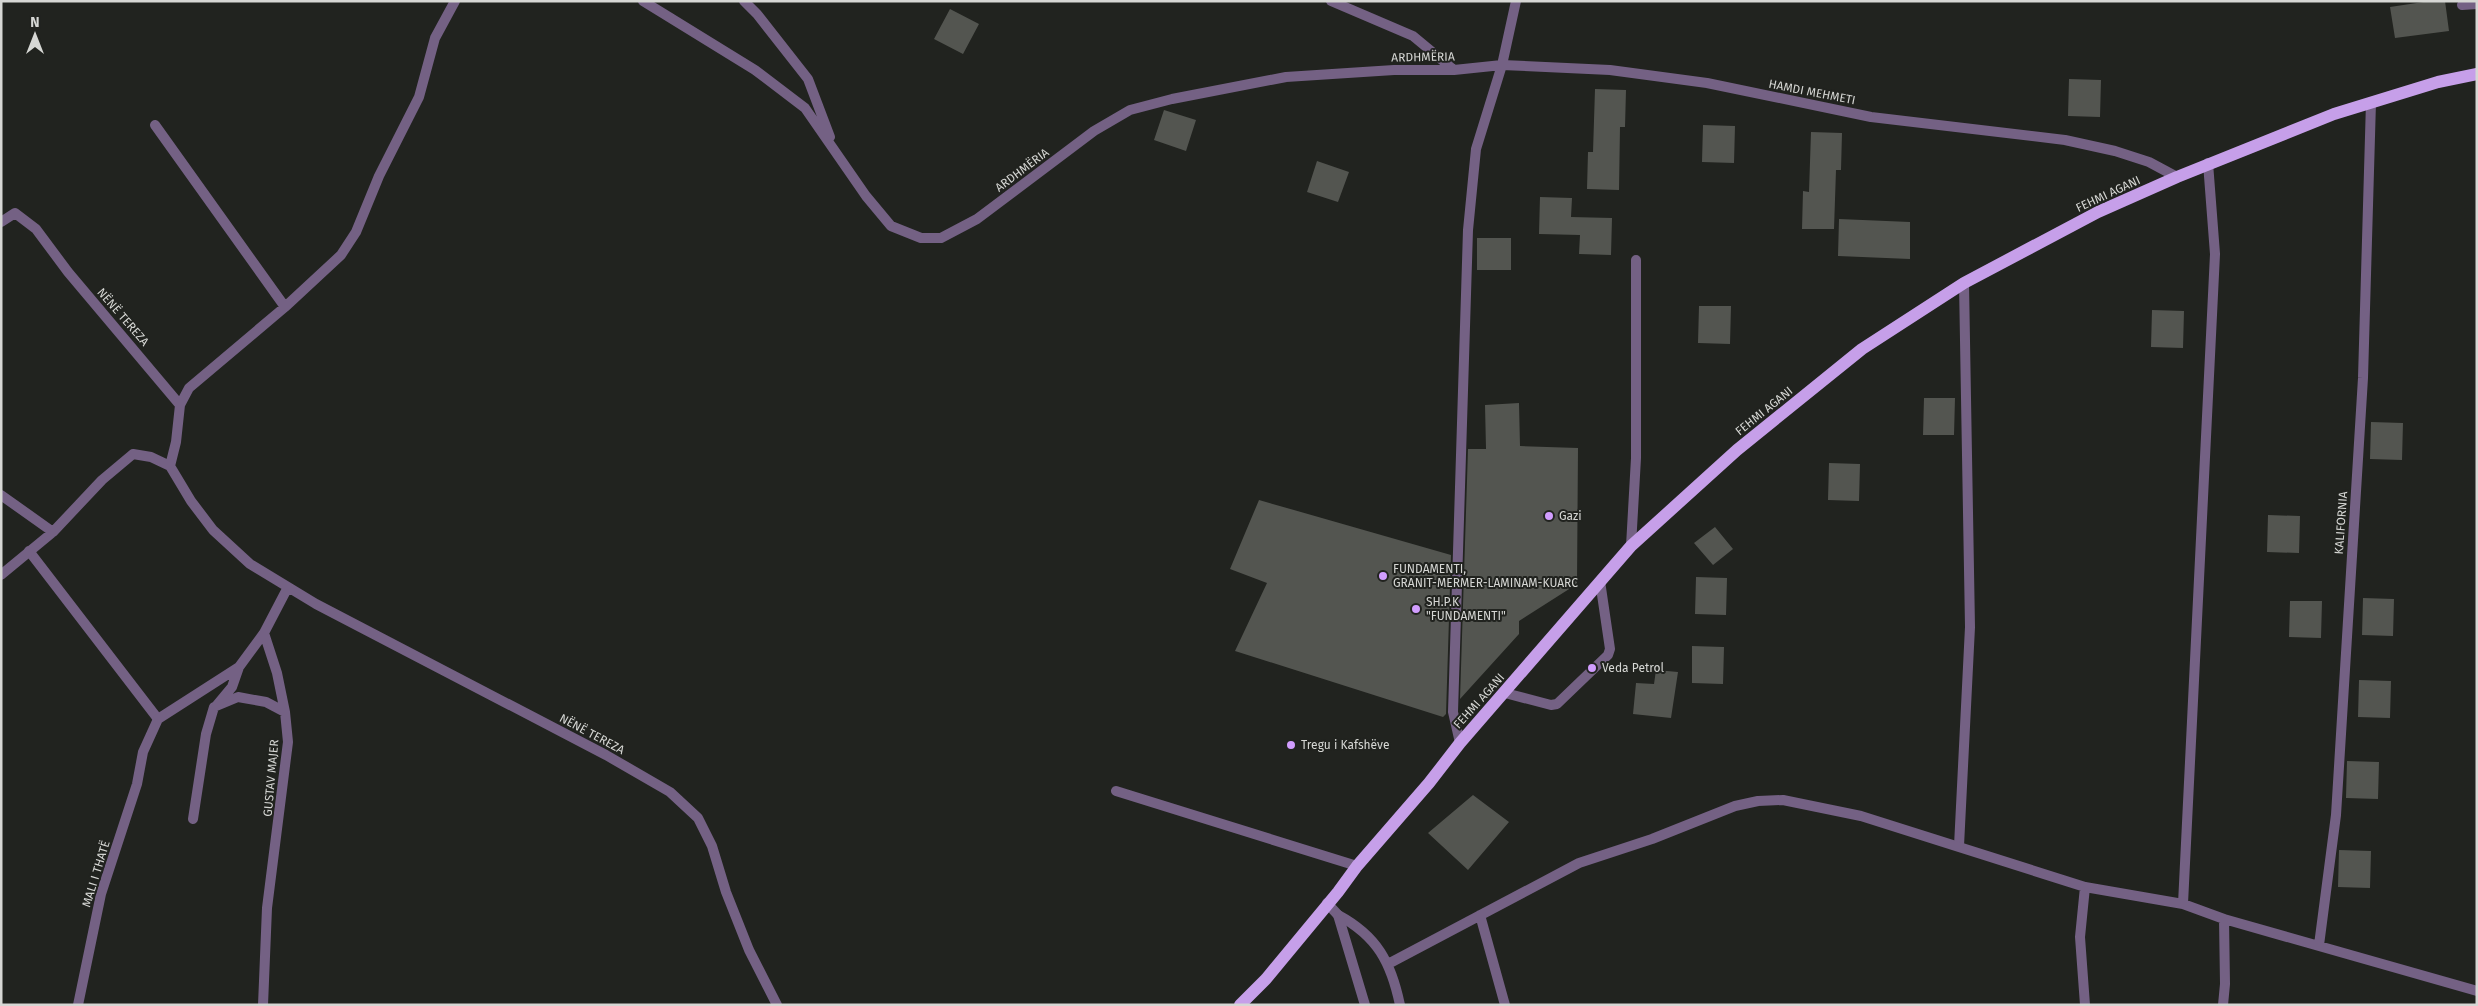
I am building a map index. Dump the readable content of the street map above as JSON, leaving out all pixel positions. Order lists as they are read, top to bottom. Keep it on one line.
{"streets":{"main road":["FEHMI AGANI"],"street":["ARDHMËRIA","HAMDI MEHMETI","NËNË TEREZA","KALIFORNIA","GUSTAV MAJER","MALI I THATË"]},"crossings":[["ARDHMËRIA","HAMDI MEHMETI"],["HAMDI MEHMETI","FEHMI AGANI"],["FEHMI AGANI","KALIFORNIA"]],"places":["Gazi","FUNDAMENTI, GRANIT-MERMER-LAMINAM-KUARC","SH.P.K \"FUNDAMENTI\"","Veda Petrol","Tregu i Kafshëve"],"north":"top"}
